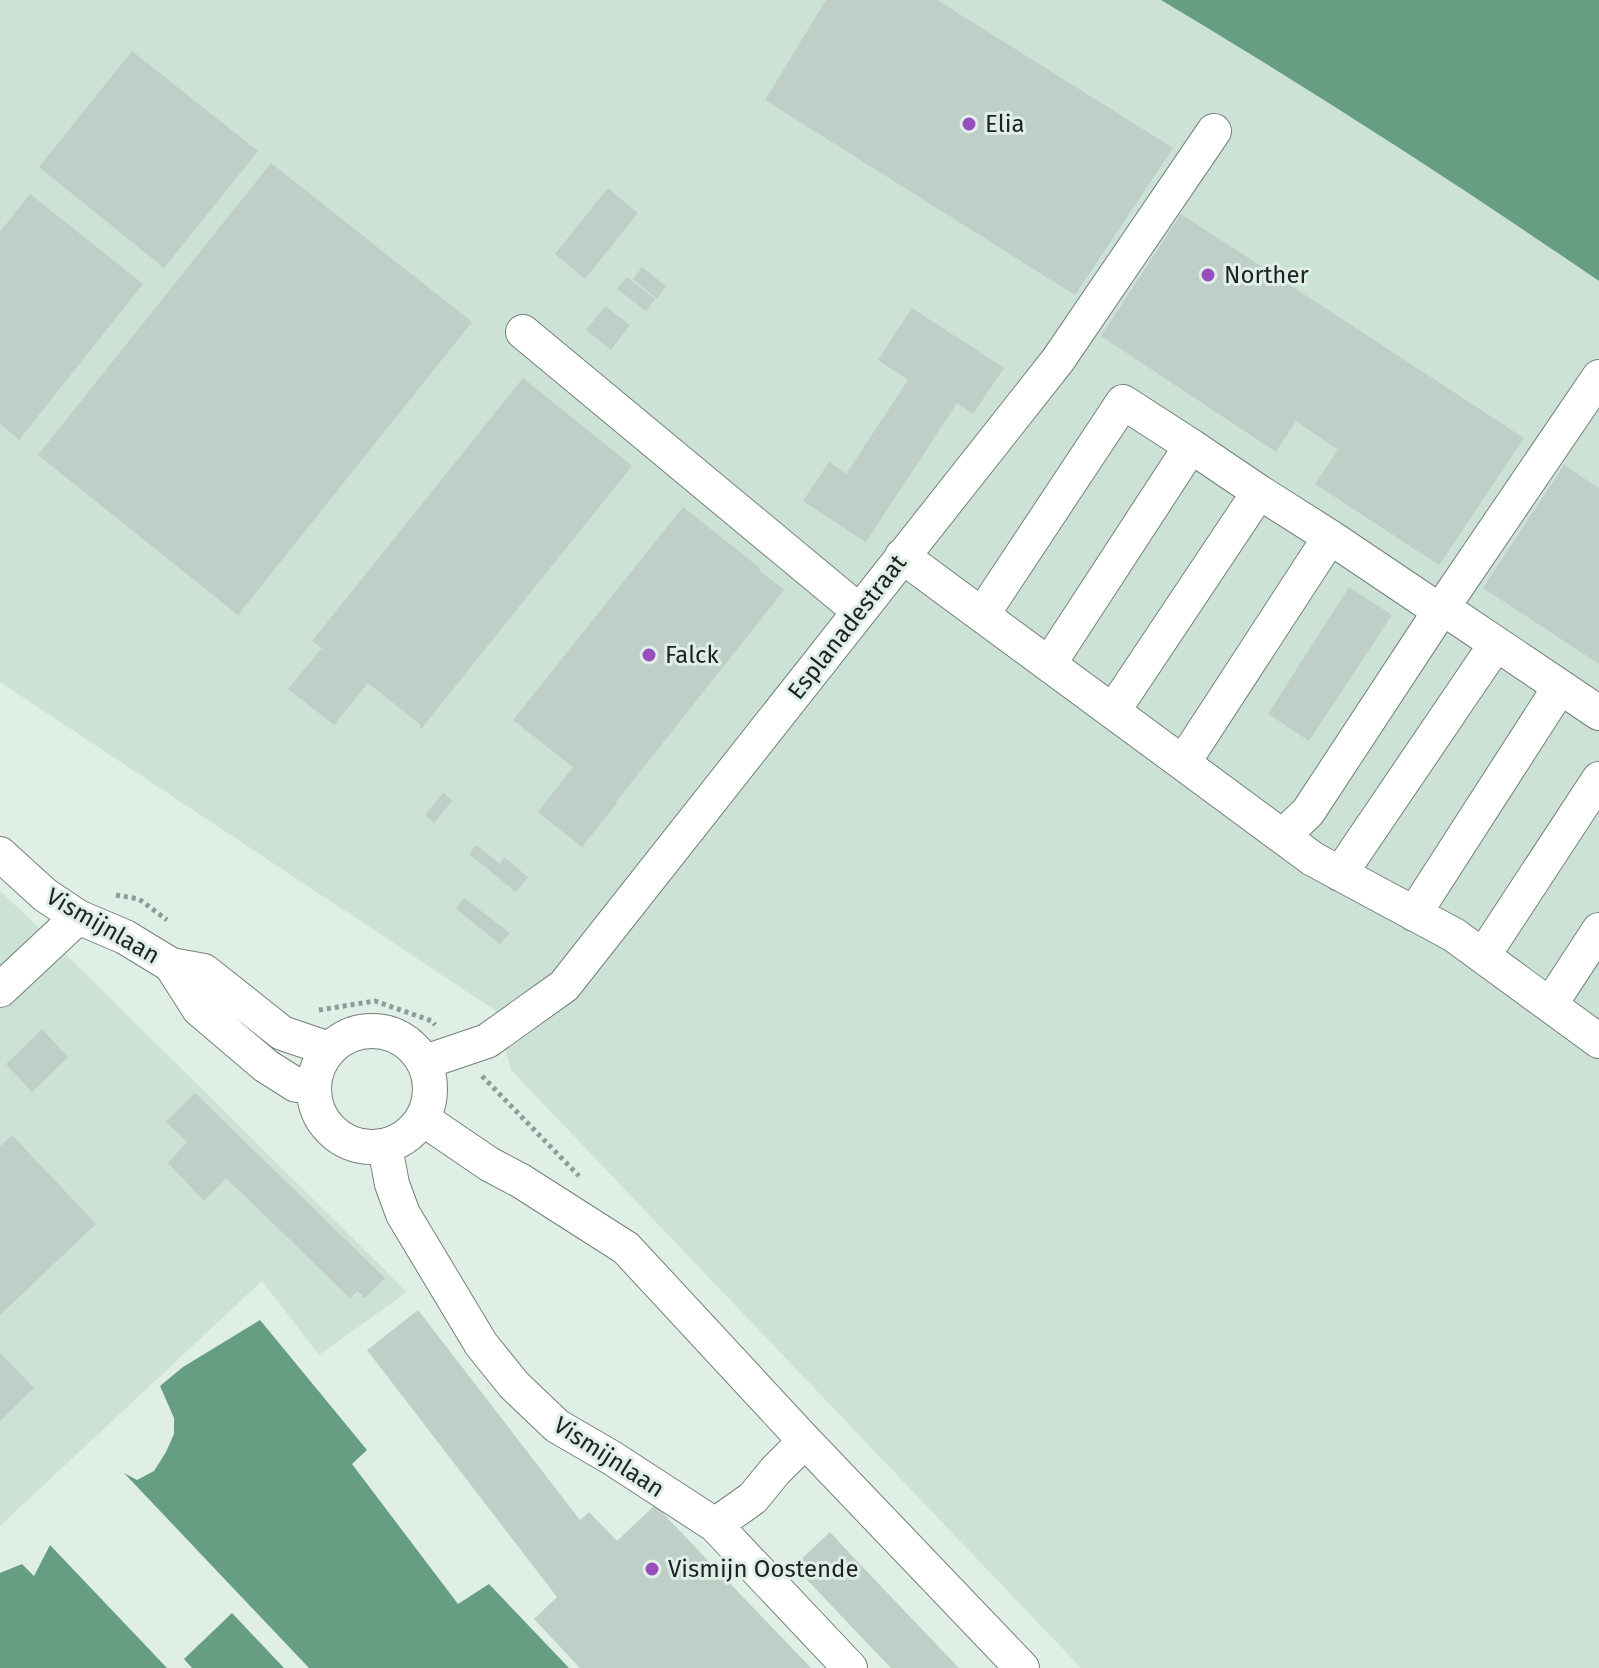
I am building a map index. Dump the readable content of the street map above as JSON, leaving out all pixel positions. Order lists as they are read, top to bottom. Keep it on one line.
{"streets":{"street":["Esplanadestraat","Vismijnlaan"]},"crossings":[["Esplanadestraat","Vismijnlaan"]],"places":["Elia","Norther","Falck","Vismijn Oostende"]}
